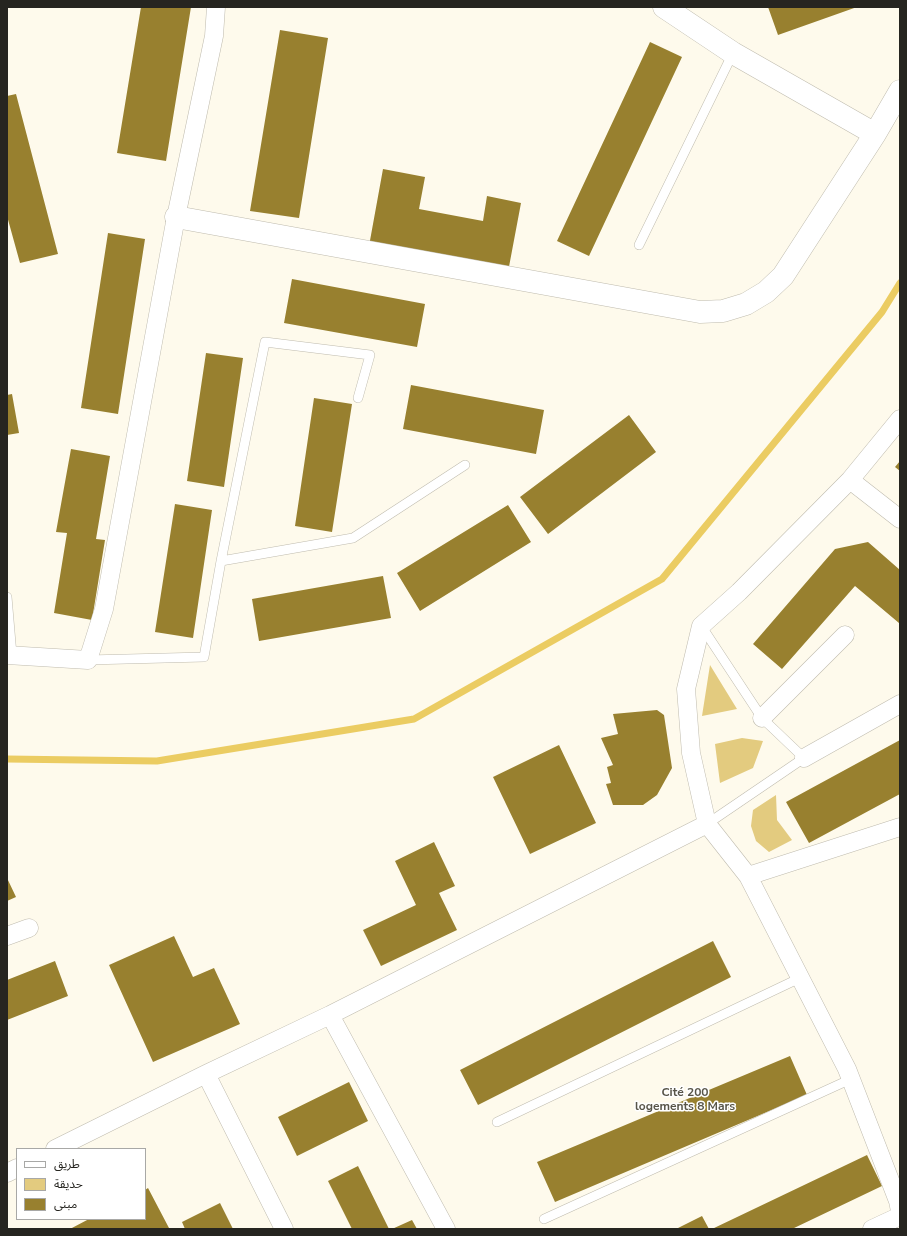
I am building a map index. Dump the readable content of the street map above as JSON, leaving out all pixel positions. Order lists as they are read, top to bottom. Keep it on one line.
{"districts":["Cité 200 logements 8 Mars"],"legend":["طريق","حديقة","مبنى"]}
